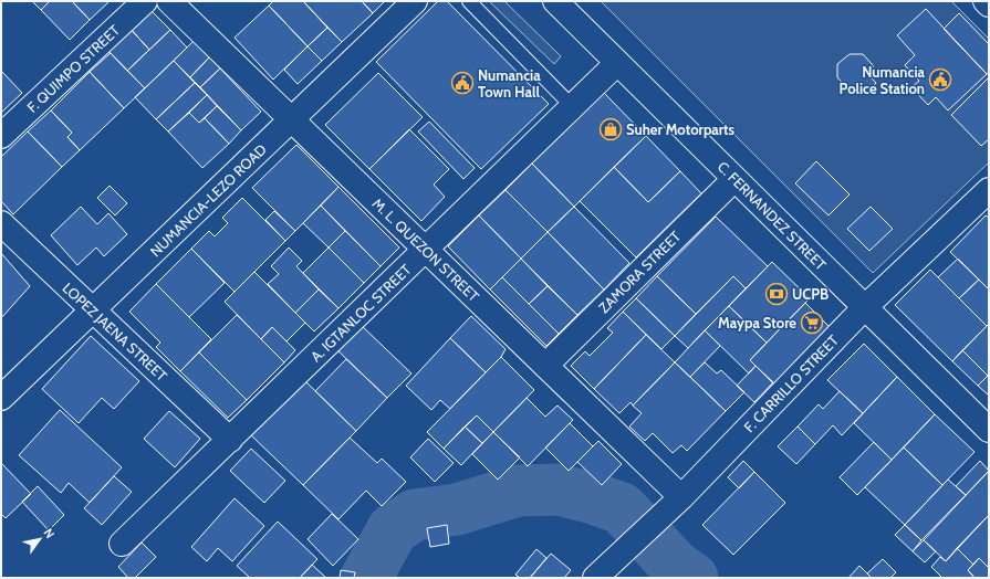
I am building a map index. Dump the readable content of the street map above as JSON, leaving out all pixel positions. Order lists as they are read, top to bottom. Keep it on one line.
{"streets":{"street":["F. QUIMPO STREET","NUMANCIA-LEZO ROAD","C. FERNANDEZ STREET","M. L. QUEZON STREET","ZAMORA STREET","A. IGTANLOC STREET","LOPEZ JAENA STREET","F. CARRILLO STREET"]},"crossings":[["NUMANCIA-LEZO ROAD","M. L. QUEZON STREET"],["NUMANCIA-LEZO ROAD","LOPEZ JAENA STREET"],["C. FERNANDEZ STREET","ZAMORA STREET"],["C. FERNANDEZ STREET","A. IGTANLOC STREET"],["C. FERNANDEZ STREET","F. CARRILLO STREET"],["M. L. QUEZON STREET","ZAMORA STREET"],["M. L. QUEZON STREET","A. IGTANLOC STREET"],["M. L. QUEZON STREET","F. CARRILLO STREET"],["A. IGTANLOC STREET","LOPEZ JAENA STREET"]],"places":{"public building":["Numancia Police Station","Numancia Town Hall"],"shop":["Suher Motorparts"],"bank":["UCPB"],"supermarket":["Maypa Store"]},"north":"top right"}
